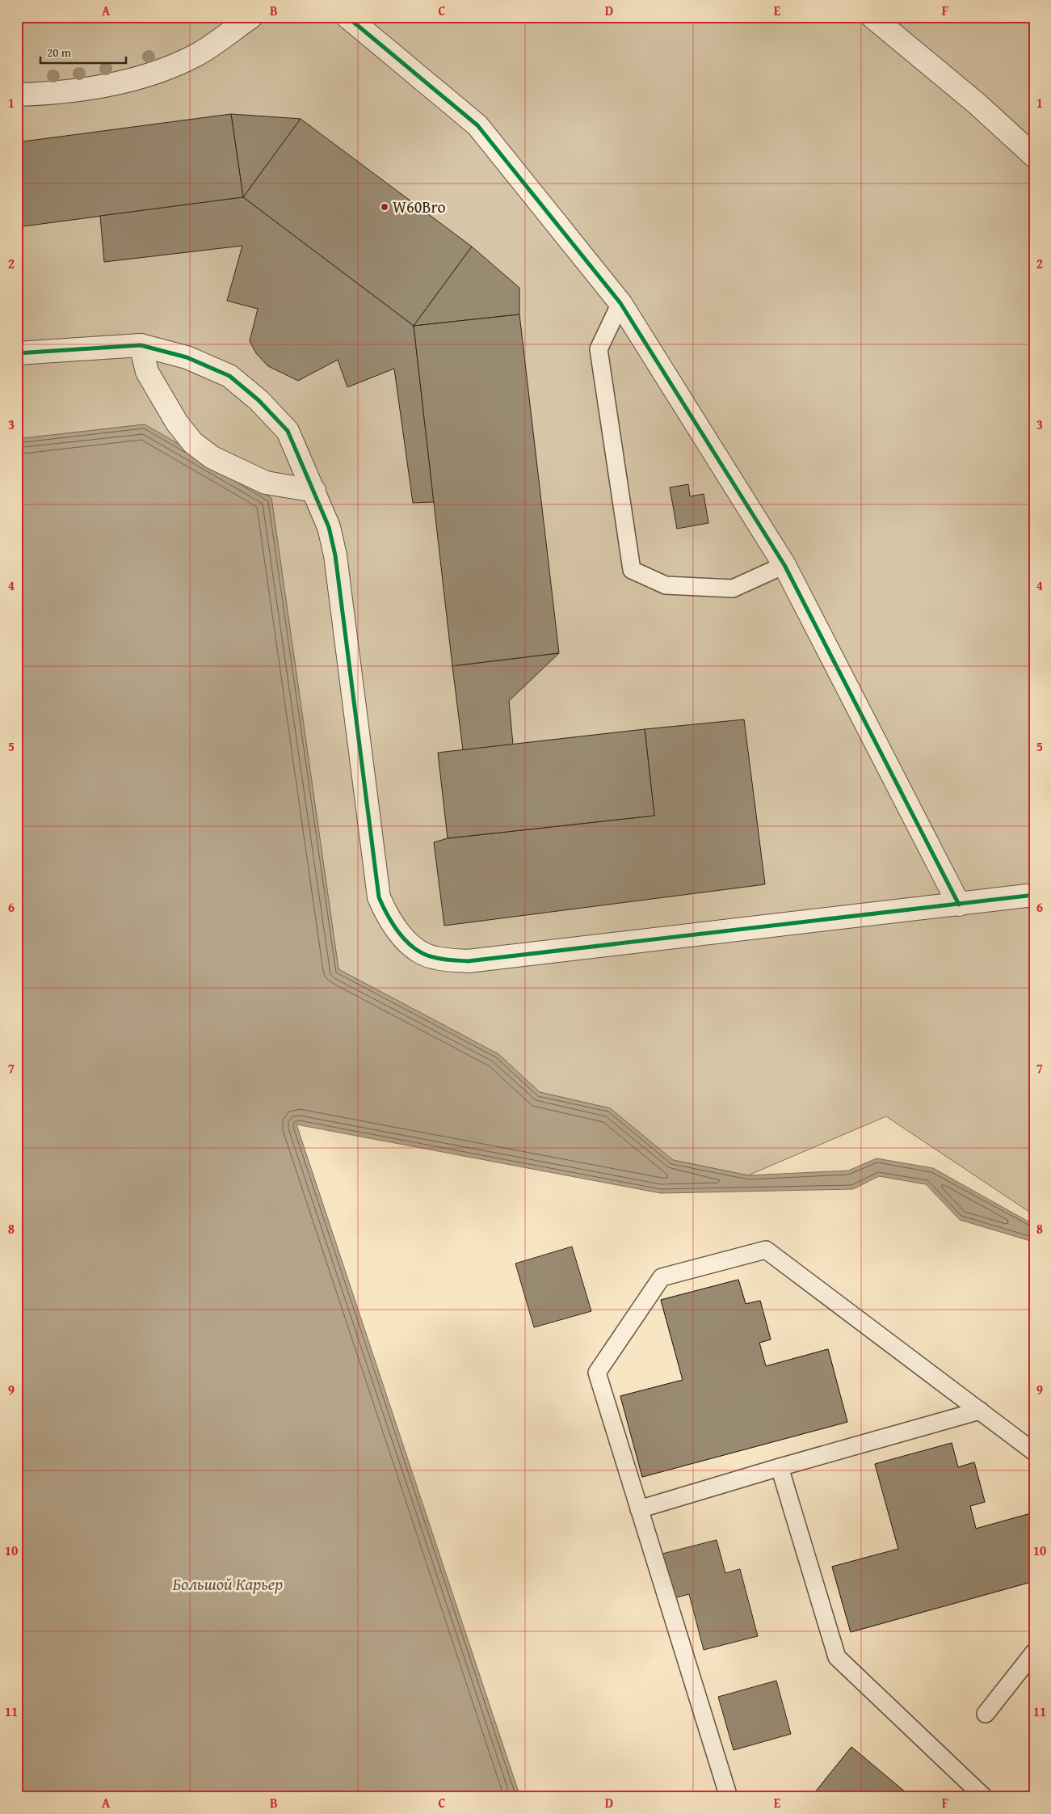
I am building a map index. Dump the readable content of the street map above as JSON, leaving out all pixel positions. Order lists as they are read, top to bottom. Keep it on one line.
{"water":["Большой Карьер"],"places":["W60Bro"],"scale_bar":"20 m","grid":{"columns":["A","B","C","D","E","F"],"rows":["1","2","3","4","5","6","7","8","9","10","11"]}}
